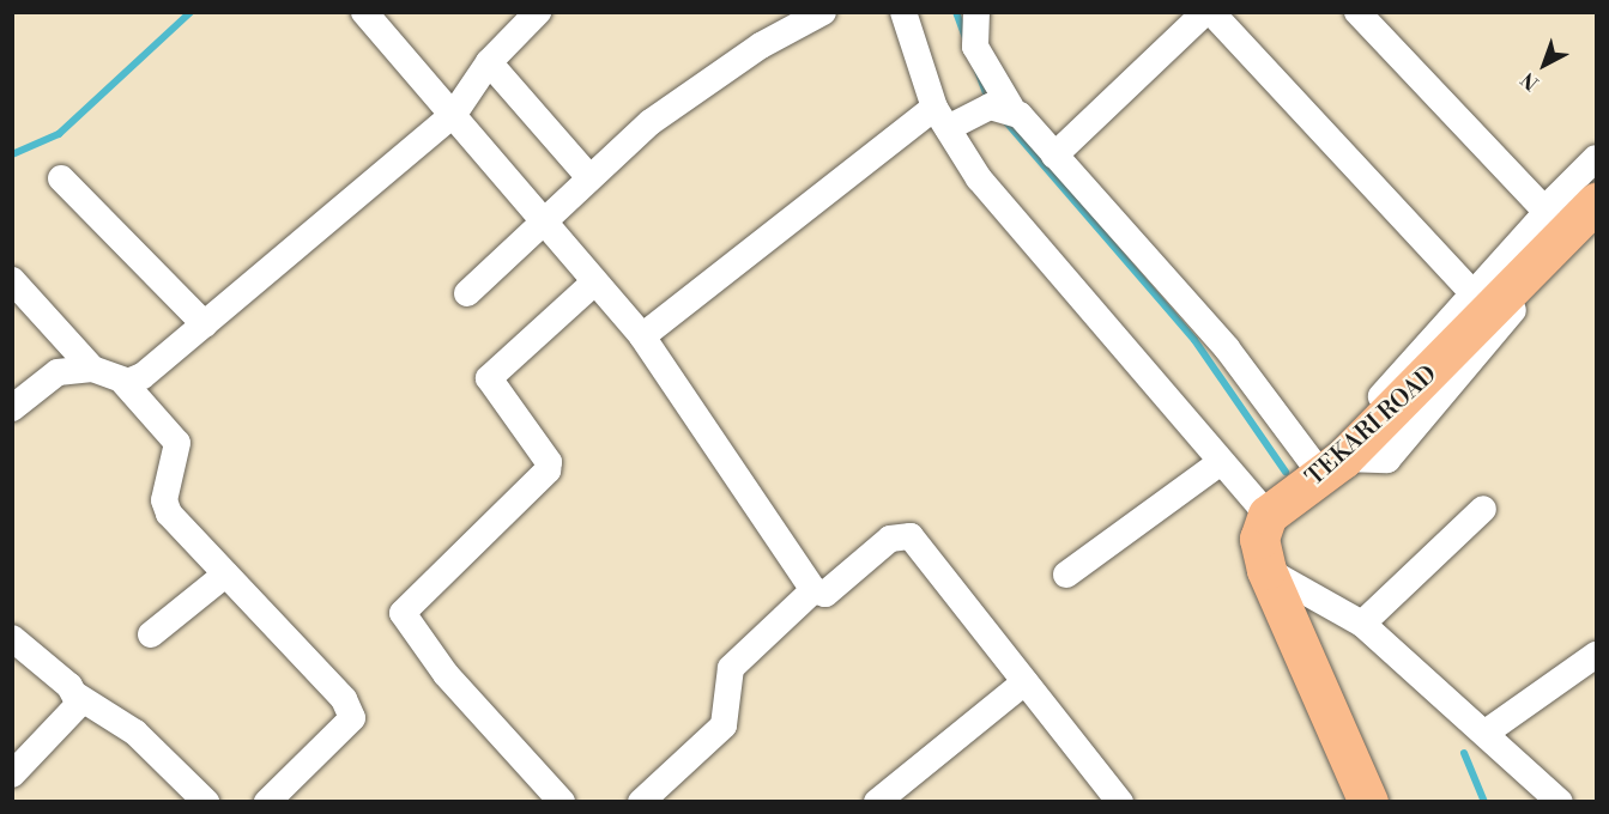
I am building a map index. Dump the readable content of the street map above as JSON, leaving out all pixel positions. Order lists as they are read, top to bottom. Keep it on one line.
{"streets":{"highway":["TEKARI ROAD"]},"north":"bottom left"}
